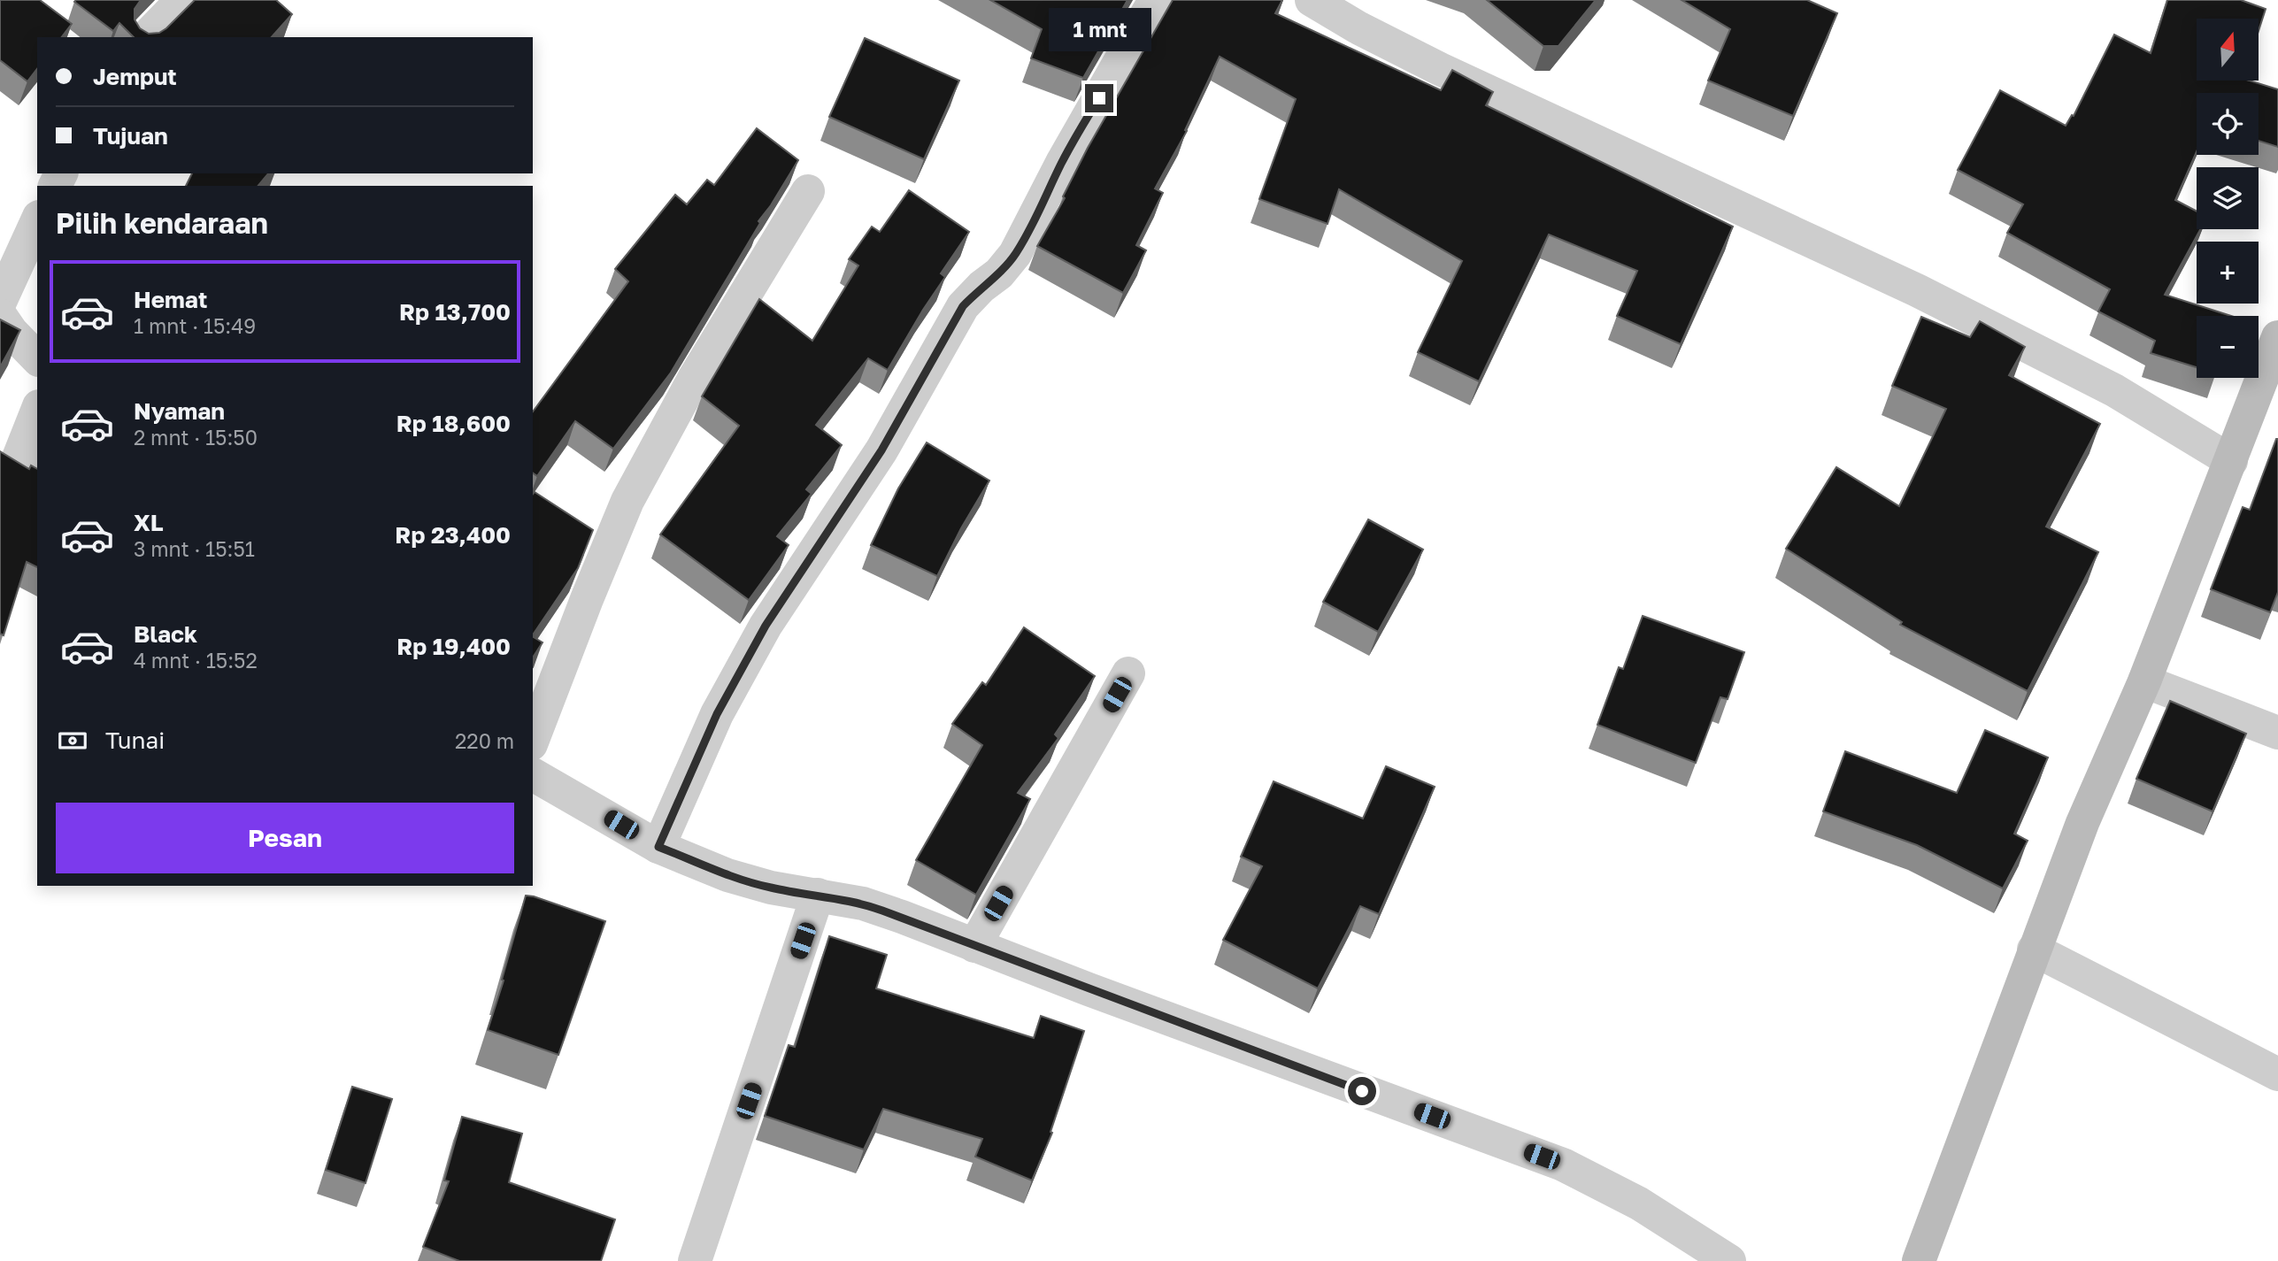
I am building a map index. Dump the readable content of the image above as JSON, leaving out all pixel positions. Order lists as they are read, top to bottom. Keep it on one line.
{"north":"top","page":{"bubble":"1 mnt","map_buttons":["+","−"],"banner":["Jemput","Tujuan"],"heading":"Pilih kendaraan","list":[{"name":"Hemat","note":"1 mnt · 15:49","value":"Rp 13,700"},{"name":"Nyaman","note":"2 mnt · 15:50","value":"Rp 18,600"},{"name":"XL","note":"3 mnt · 15:51","value":"Rp 23,400"},{"name":"Black","note":"4 mnt · 15:52","value":"Rp 19,400"}],"pay":["Tunai","220 m"],"buttons":"Pesan"}}
